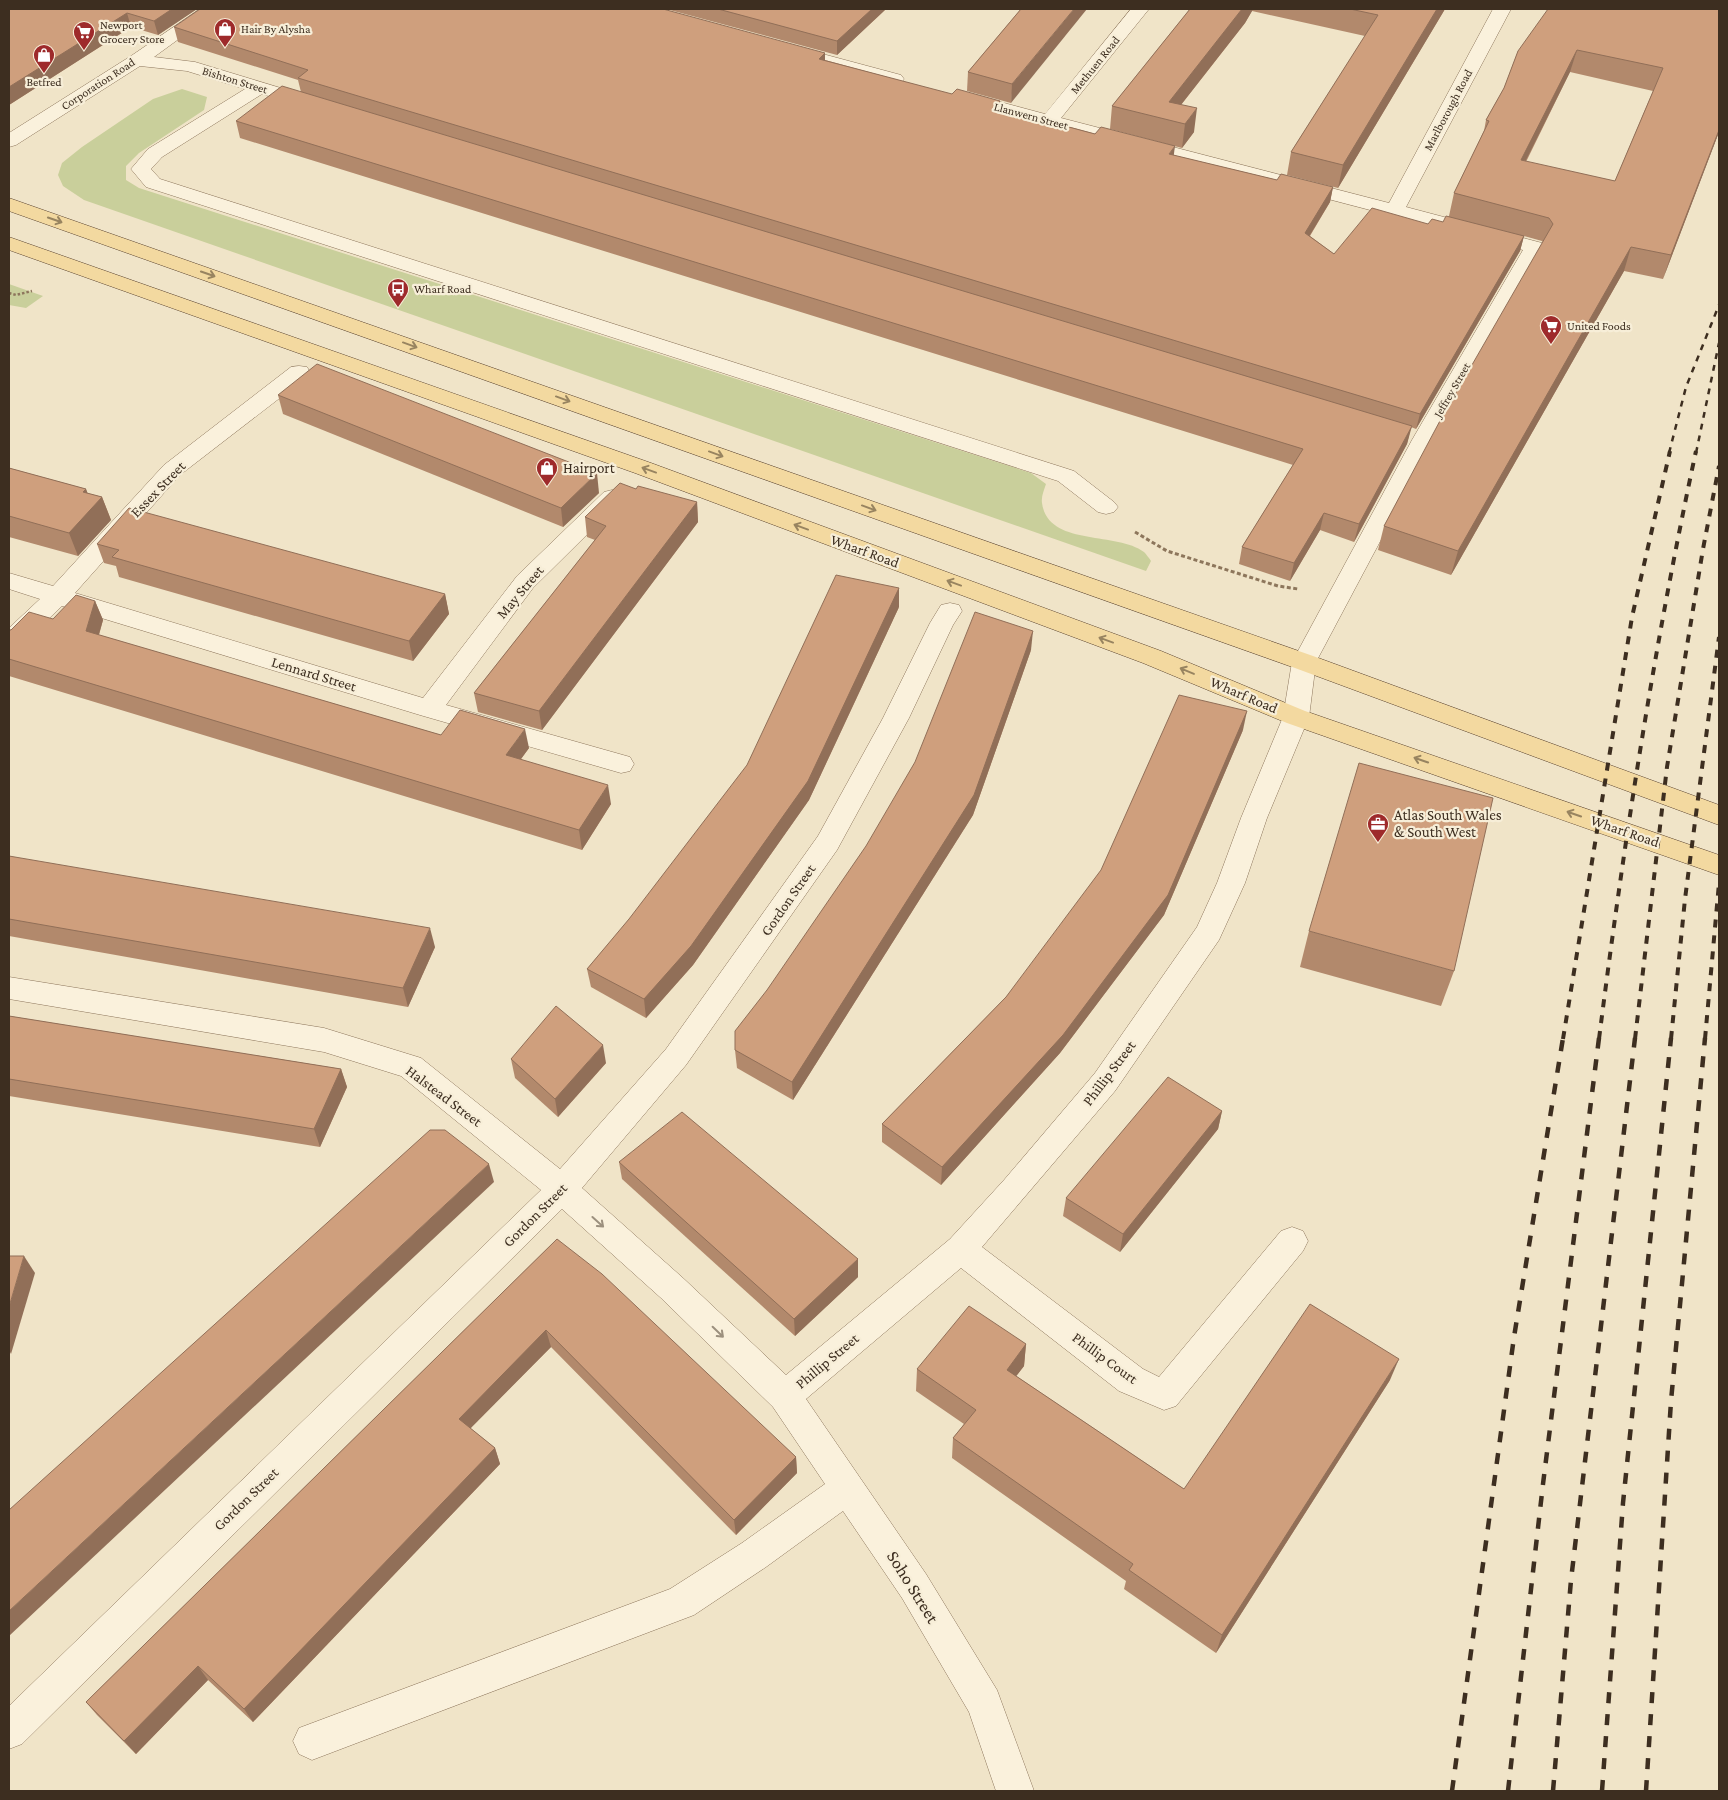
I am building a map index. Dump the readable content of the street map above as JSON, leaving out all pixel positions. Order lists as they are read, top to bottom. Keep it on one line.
{"streets":{"main road":["Wharf Road"],"street":["Methuen Road","Bishton Street","Corporation Road","Marlborough Road","Llanwern Street","Jeffrey Street","Essex Street","May Street","Lennard Street","Gordon Street","Phillip Street","Halstead Street","Phillip Court","Soho Street"]},"crossings":[["Methuen Road","Llanwern Street"],["Bishton Street","Corporation Road"],["Marlborough Road","Llanwern Street"],["Marlborough Road","Jeffrey Street"],["Llanwern Street","Jeffrey Street"],["Jeffrey Street","Phillip Street"],["Essex Street","Lennard Street"],["Wharf Road","Phillip Street"],["May Street","Lennard Street"],["Gordon Street","Halstead Street"],["Phillip Street","Halstead Street"],["Phillip Street","Phillip Court"],["Phillip Street","Soho Street"],["Halstead Street","Soho Street"]],"places":{"shop":["Hair By Alysha","Betfred","Hairport"],"supermarket":["Newport Grocery Store","United Foods"],"bus stop":["Wharf Road"],"office":["Atlas South Wales & South West"]}}
